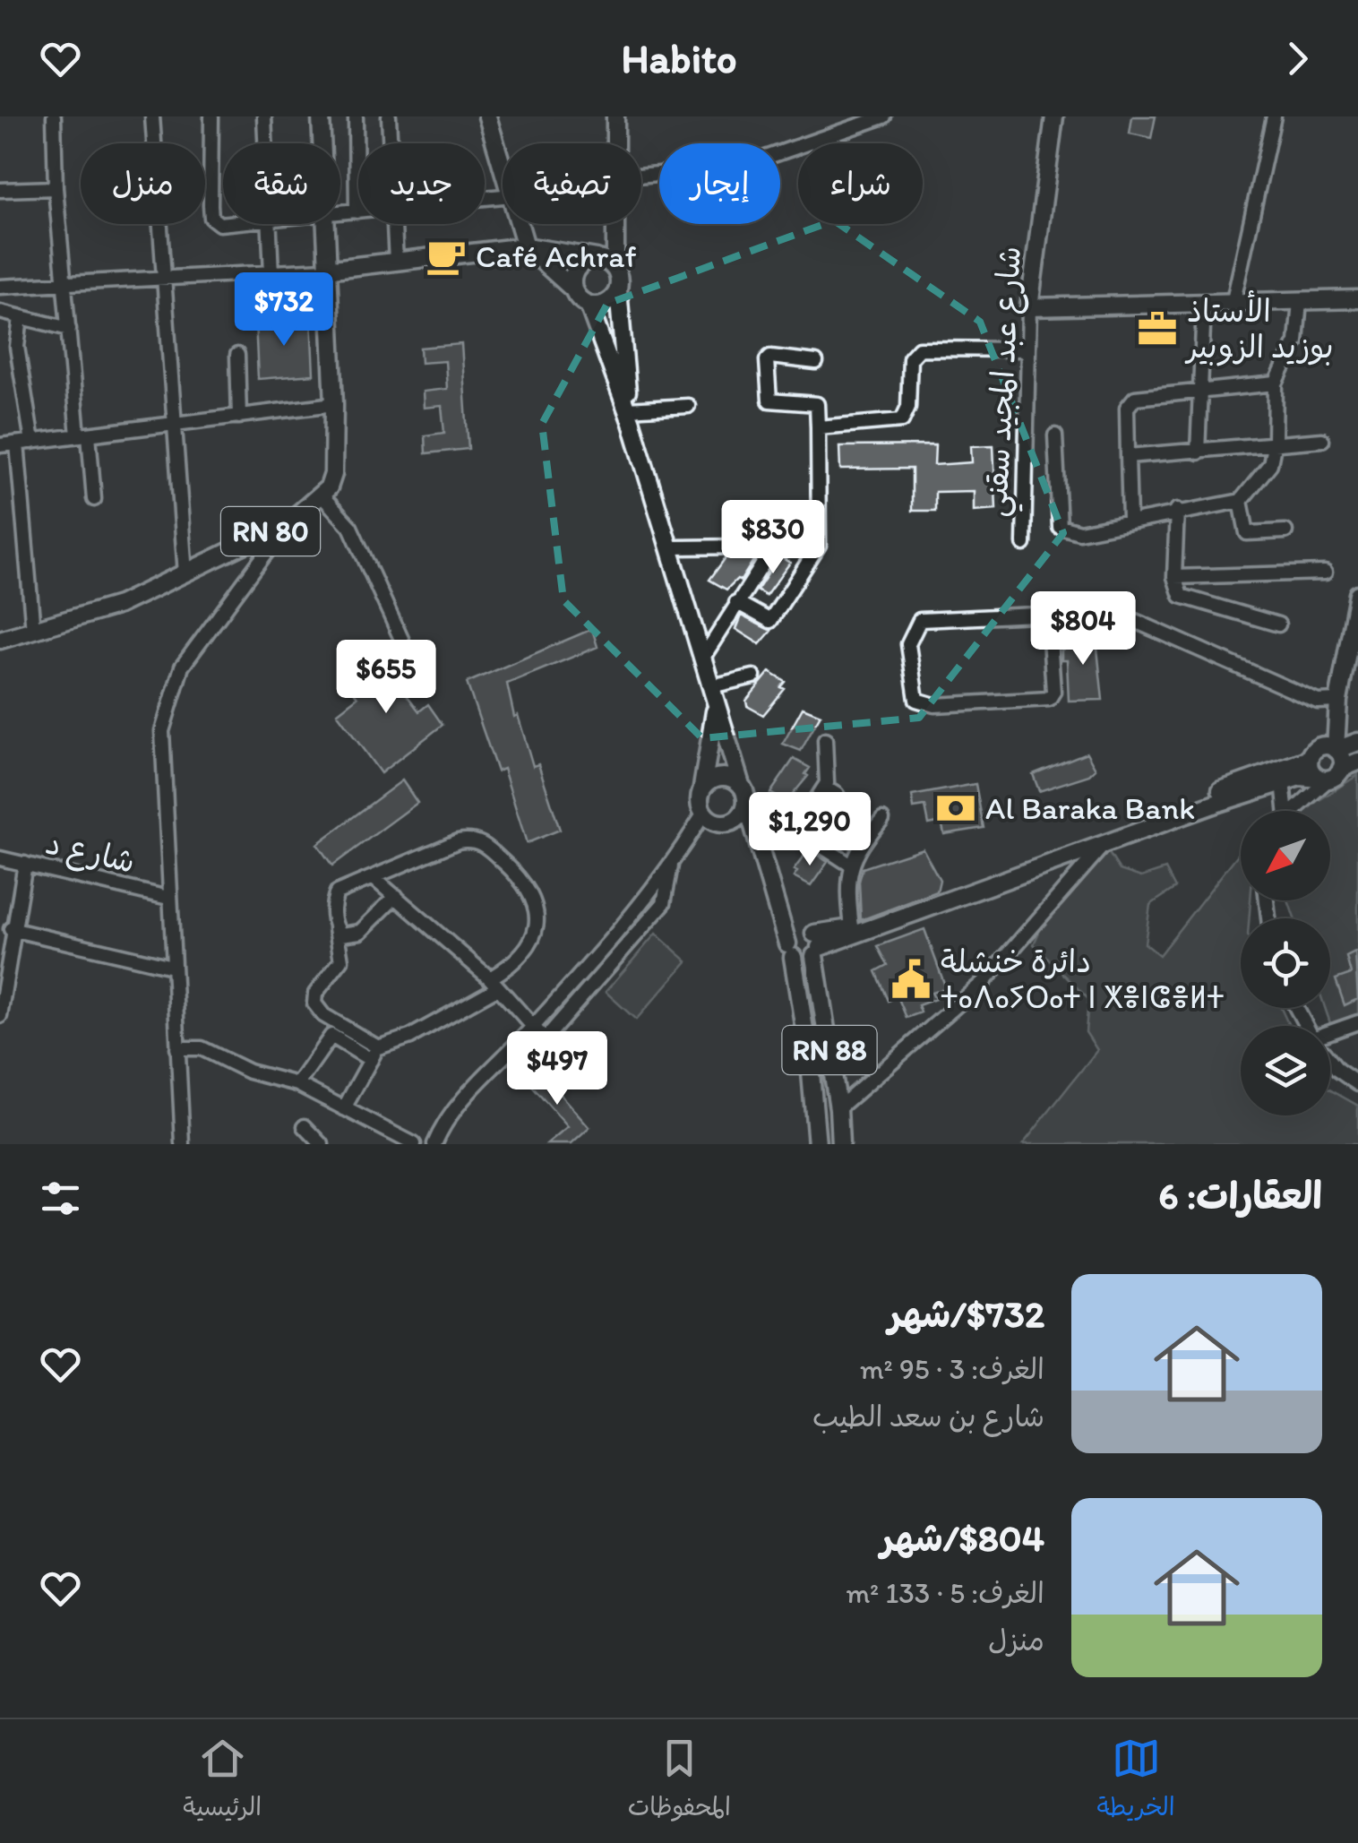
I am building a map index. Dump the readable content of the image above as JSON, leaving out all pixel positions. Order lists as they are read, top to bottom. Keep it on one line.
{"streets":{"main road":["شارع عبد المجيد سقني","RN 80","RN 88"],"street":["شارع د"]},"places":{"cafe":["Café Achraf"],"office":["الأستاذ بوزيد الزوبير"],"bank":["Al Baraka Bank"],"public building":["دائرة خنشلة ⵜⴰⴷⴰⵢⵔⴰⵜ ⵏ ⵅⴻⵏⵛⴻⵍⵜ"]},"north":"bottom left","page":{"header":"Habito","chip":["شراء","إيجار","تصفية","جديد","شقة","منزل"],"price":["$732","$830","$804","$655","$1,290","$497"],"heading":"العقارات: 6","list":[{"name":"$732/شهر","note":"الغرف: 3 · 95 m² · شارع بن سعد الطيب"},{"name":"$804/شهر","note":"الغرف: 5 · 133 m² · منزل"}],"tabs":["الخريطة","المحفوظات","الرئيسية"]}}
